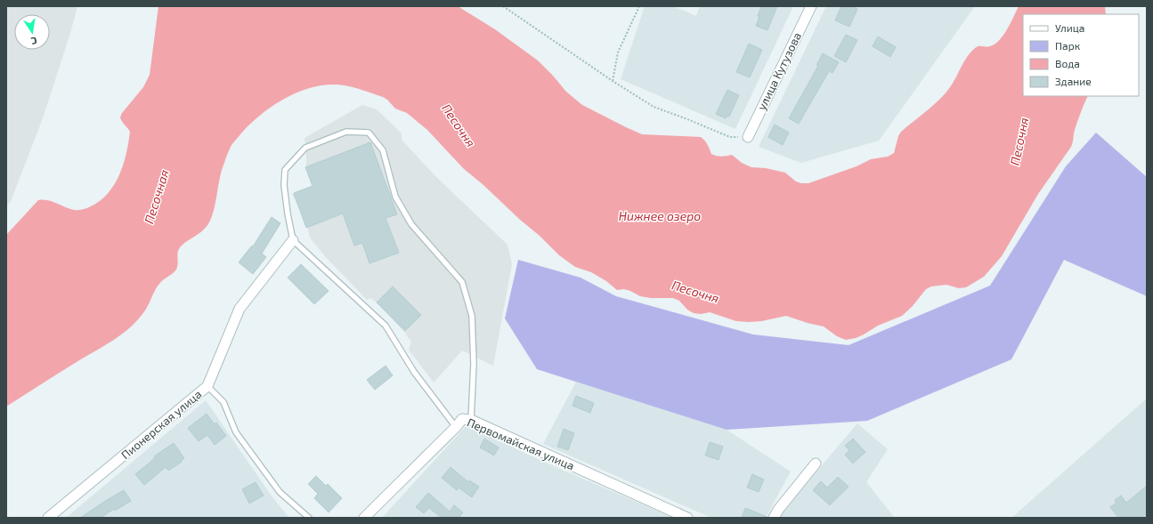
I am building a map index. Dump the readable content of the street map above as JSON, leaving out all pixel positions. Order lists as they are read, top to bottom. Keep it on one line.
{"streets":{"street":["улица Кутузова","Пионерская улица","Первомайская улица"]},"water":["Песочня","Песочная","Нижнее озеро"],"legend":["Улица","Парк","Вода","Здание"],"north":"bottom"}
